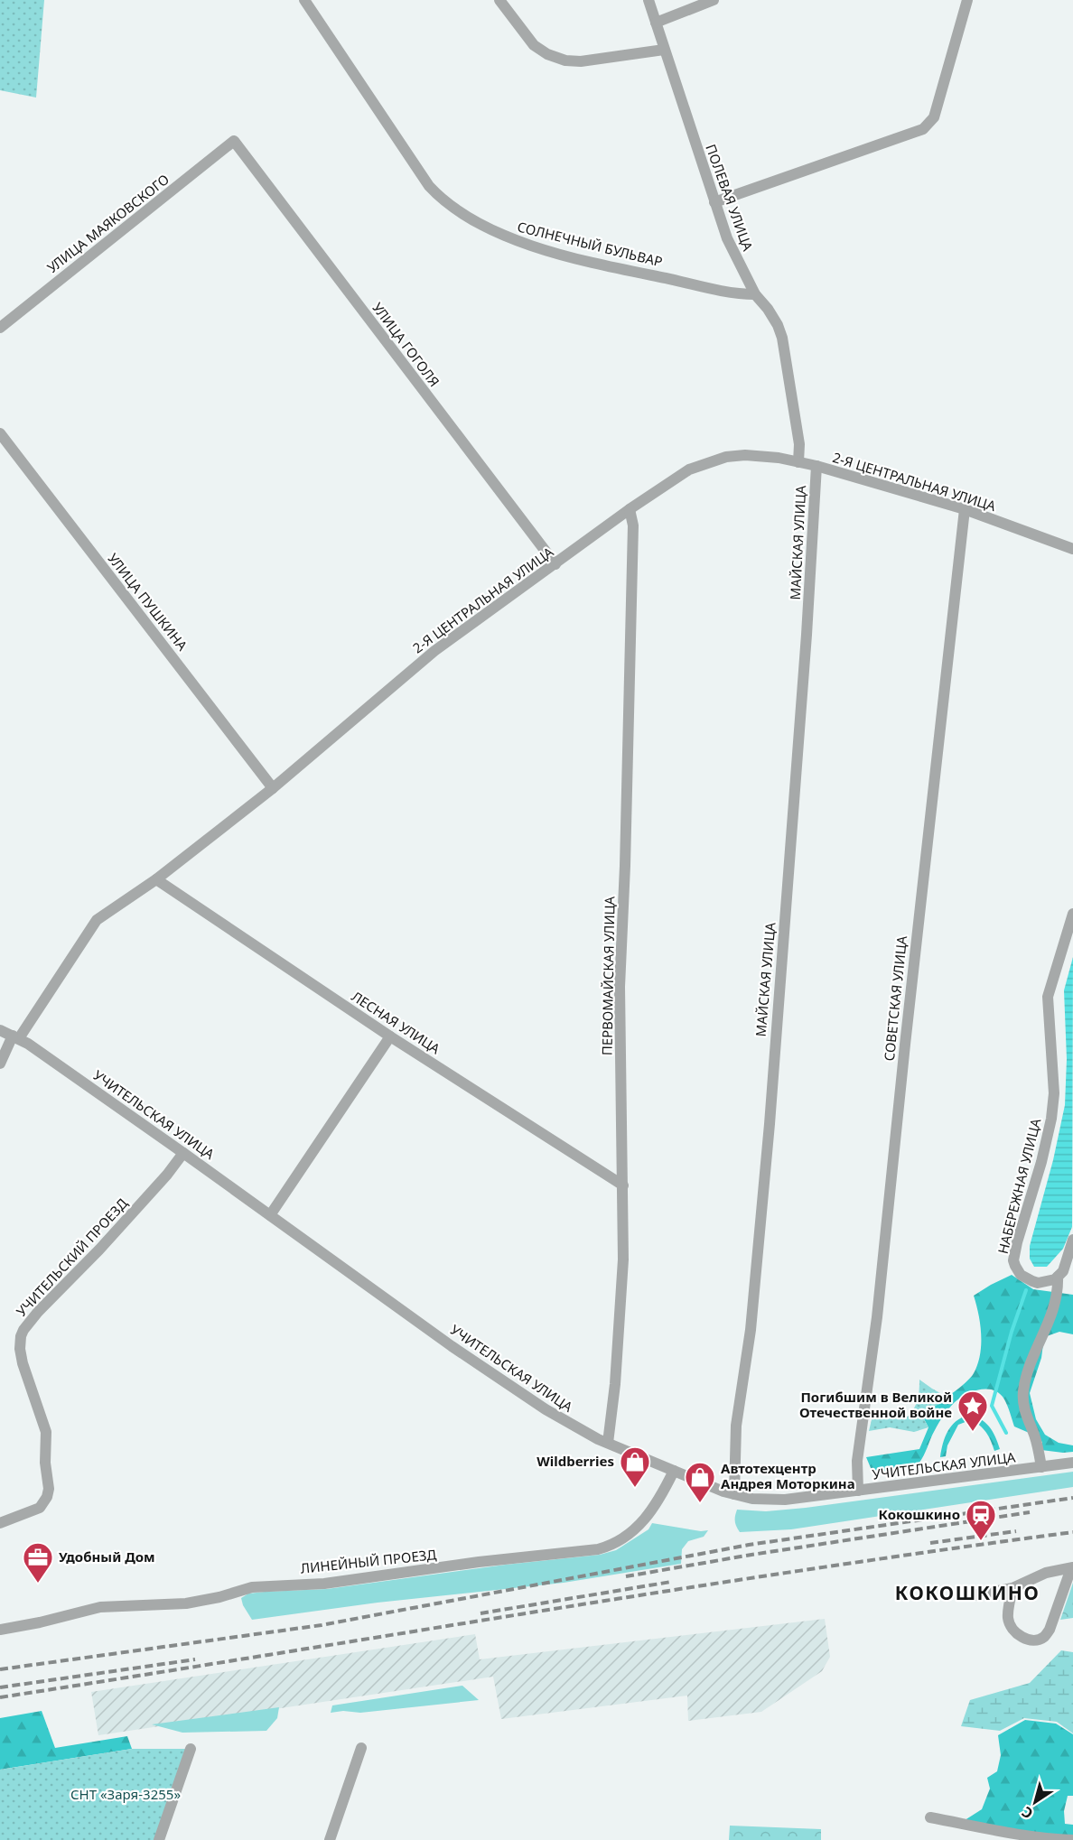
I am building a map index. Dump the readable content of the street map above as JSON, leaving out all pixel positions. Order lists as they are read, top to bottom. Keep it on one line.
{"streets":{"street":["ПОЛЕВАЯ УЛИЦА","УЛИЦА МАЯКОВСКОГО","СОЛНЕЧНЫЙ БУЛЬВАР","УЛИЦА ГОГОЛЯ","2-Я ЦЕНТРАЛЬНАЯ УЛИЦА","МАЙСКАЯ УЛИЦА","УЛИЦА ПУШКИНА","ПЕРВОМАЙСКАЯ УЛИЦА","СОВЕТСКАЯ УЛИЦА","ЛЕСНАЯ УЛИЦА","УЧИТЕЛЬСКАЯ УЛИЦА","НАБЕРЕЖНАЯ УЛИЦА","УЧИТЕЛЬСКИЙ ПРОЕЗД","ЛИНЕЙНЫЙ ПРОЕЗД"]},"crossings":[["ПОЛЕВАЯ УЛИЦА","СОЛНЕЧНЫЙ БУЛЬВАР"],["ПОЛЕВАЯ УЛИЦА","2-Я ЦЕНТРАЛЬНАЯ УЛИЦА"],["УЛИЦА МАЯКОВСКОГО","УЛИЦА ГОГОЛЯ"],["УЛИЦА ГОГОЛЯ","2-Я ЦЕНТРАЛЬНАЯ УЛИЦА"],["2-Я ЦЕНТРАЛЬНАЯ УЛИЦА","МАЙСКАЯ УЛИЦА"],["2-Я ЦЕНТРАЛЬНАЯ УЛИЦА","УЛИЦА ПУШКИНА"],["2-Я ЦЕНТРАЛЬНАЯ УЛИЦА","ПЕРВОМАЙСКАЯ УЛИЦА"],["2-Я ЦЕНТРАЛЬНАЯ УЛИЦА","СОВЕТСКАЯ УЛИЦА"],["2-Я ЦЕНТРАЛЬНАЯ УЛИЦА","ЛЕСНАЯ УЛИЦА"],["2-Я ЦЕНТРАЛЬНАЯ УЛИЦА","УЧИТЕЛЬСКАЯ УЛИЦА"],["МАЙСКАЯ УЛИЦА","УЧИТЕЛЬСКАЯ УЛИЦА"],["ПЕРВОМАЙСКАЯ УЛИЦА","ЛЕСНАЯ УЛИЦА"],["ПЕРВОМАЙСКАЯ УЛИЦА","УЧИТЕЛЬСКАЯ УЛИЦА"],["СОВЕТСКАЯ УЛИЦА","УЧИТЕЛЬСКАЯ УЛИЦА"],["УЧИТЕЛЬСКАЯ УЛИЦА","УЧИТЕЛЬСКИЙ ПРОЕЗД"],["УЧИТЕЛЬСКАЯ УЛИЦА","ЛИНЕЙНЫЙ ПРОЕЗД"]],"districts":["КОКОШКИНО"],"parks":["СНТ «Заря-3255»"],"places":{"place":["Погибшим в Великой Отечественной войне"],"shop":["Wildberries","Автотехцентр Андрея Моторкина"],"station":["Кокошкино"],"office":["Удобный Дом"]},"north":"bottom left"}
